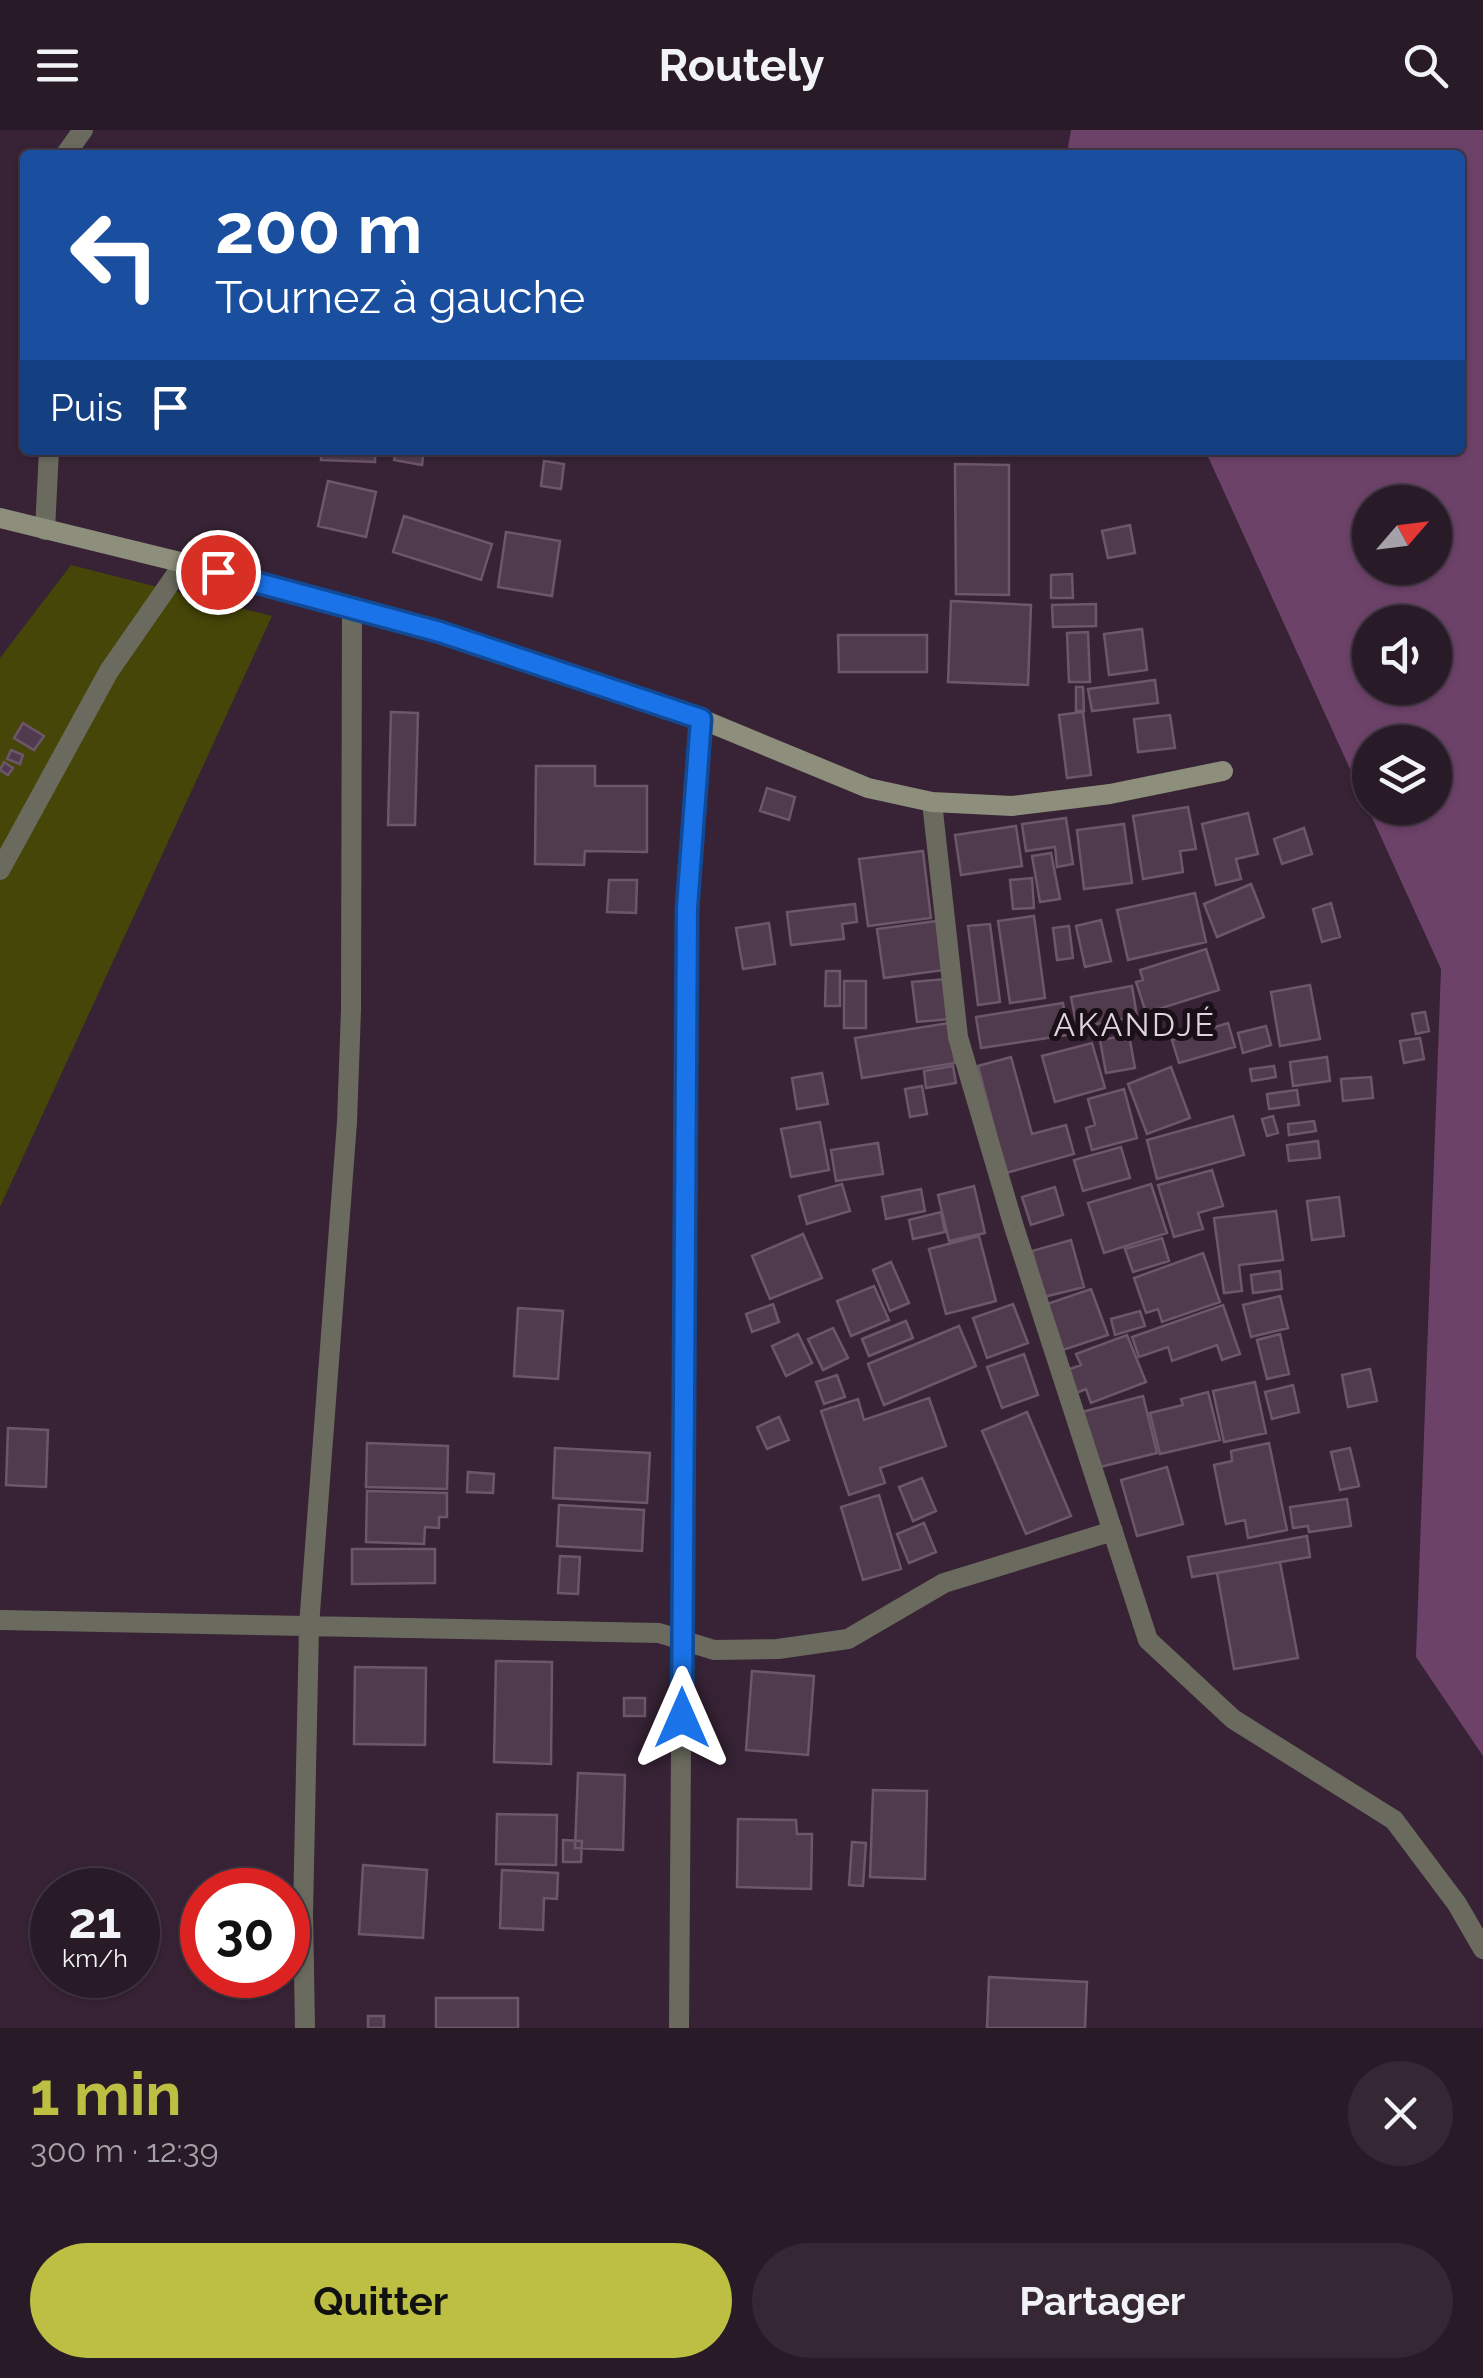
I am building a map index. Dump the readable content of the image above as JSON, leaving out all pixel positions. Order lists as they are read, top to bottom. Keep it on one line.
{"districts":["AKANDJÉ"],"north":"top right","page":{"header":"Routely","turn":["200 m","Tournez à gauche"],"then":"Puis","speed":"21 km/h","limit":"30","heading":["1 min","300 m · 12:39"],"buttons":["Quitter","Partager"]}}
